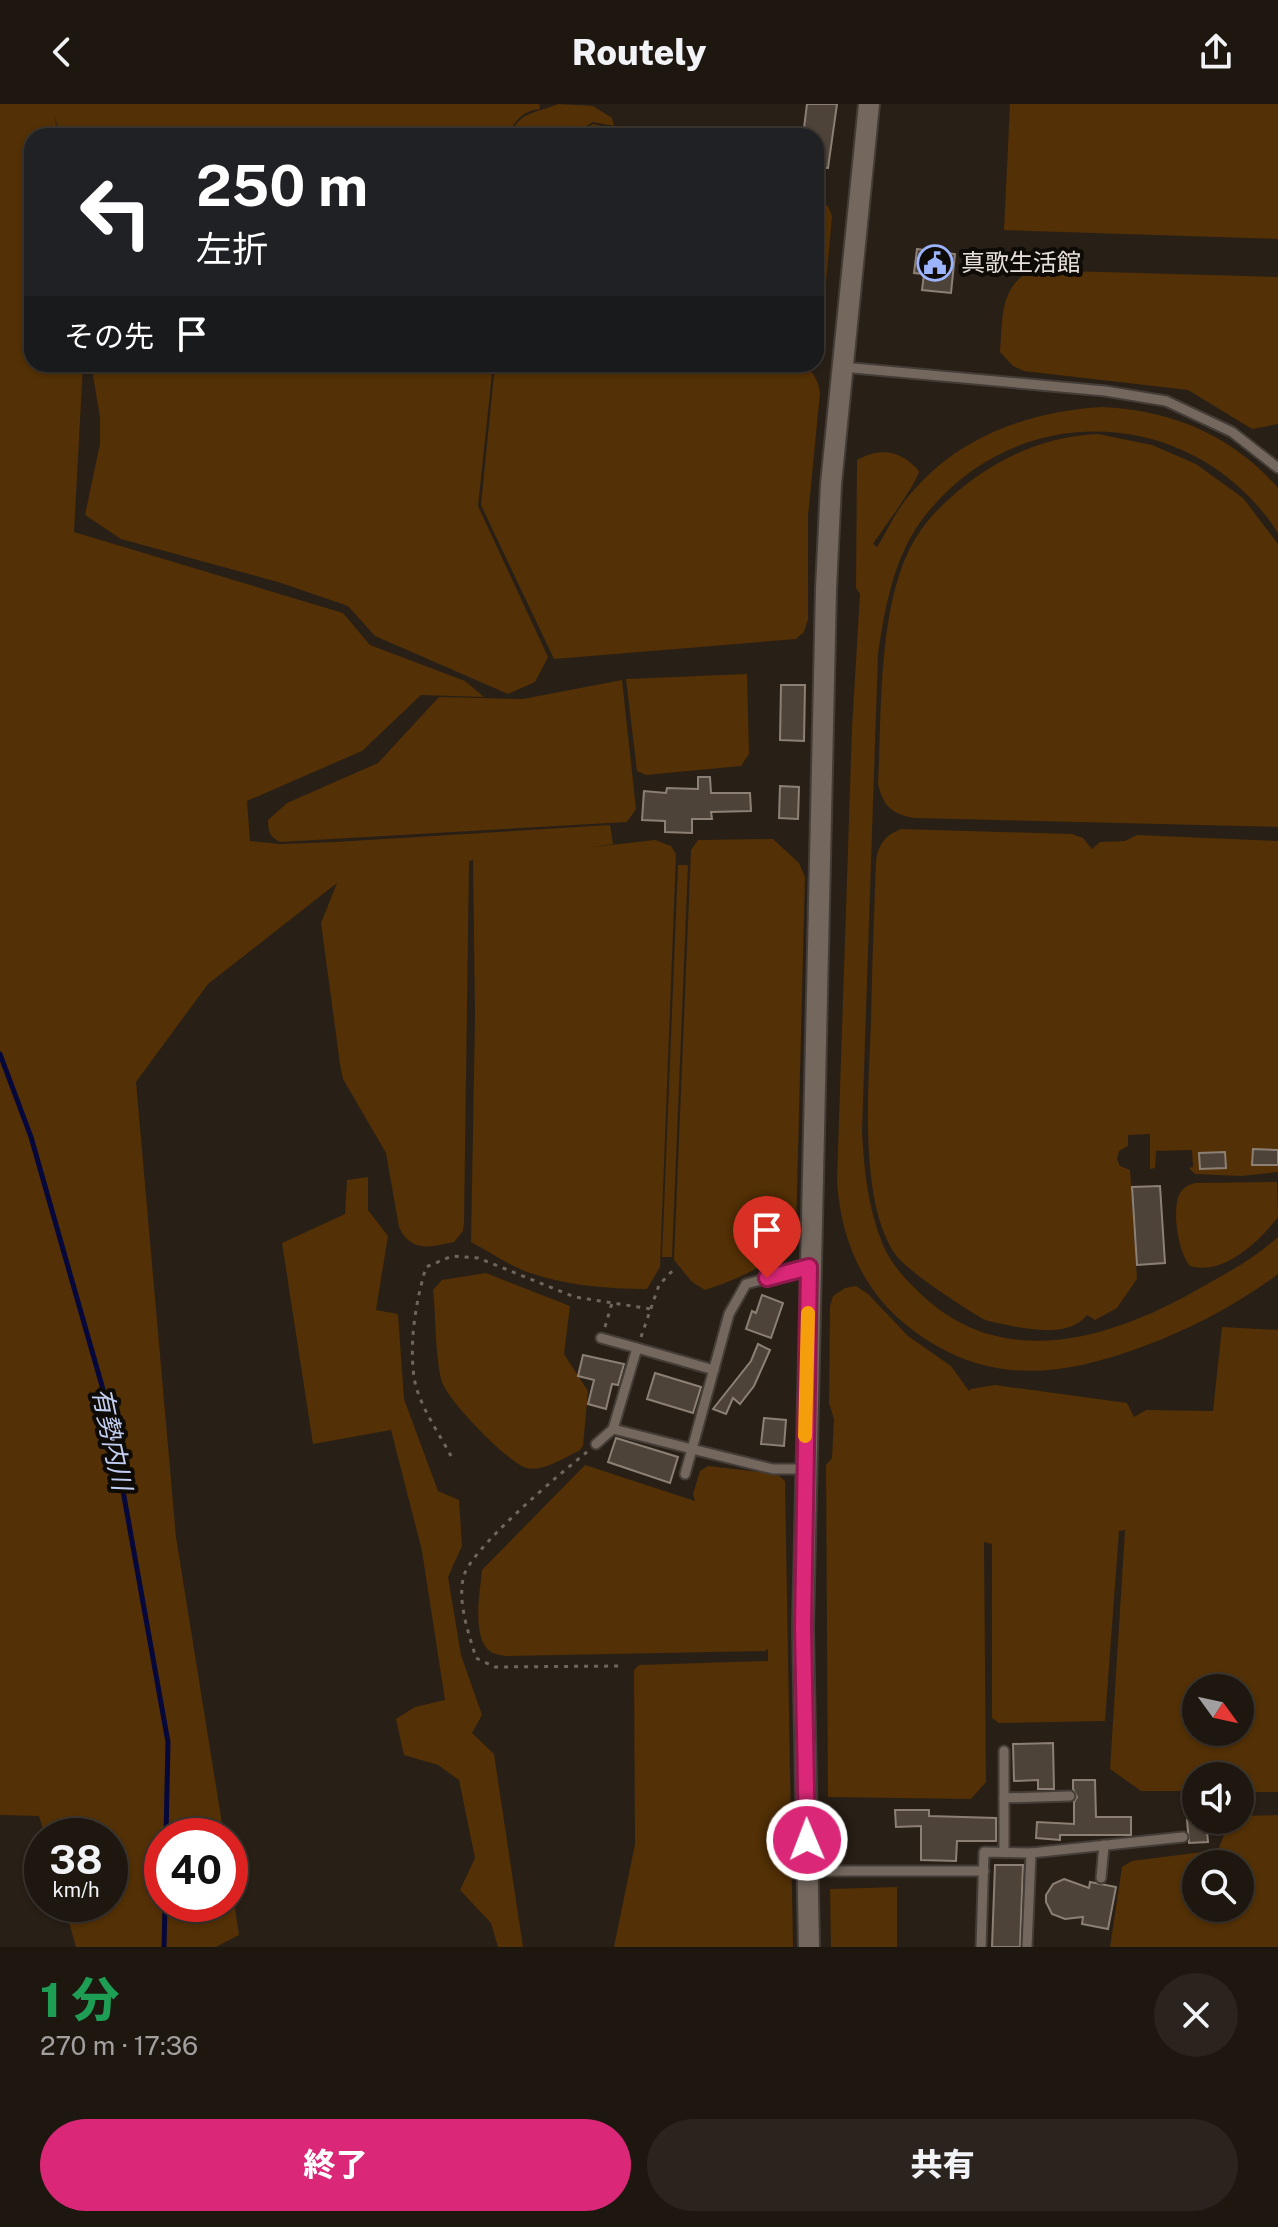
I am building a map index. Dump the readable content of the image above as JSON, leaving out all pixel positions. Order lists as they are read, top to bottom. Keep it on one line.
{"water":["有勢内川"],"places":{"public building":["真歌生活館"]},"north":"bottom right","page":{"header":"Routely","turn":["250 m","左折"],"then":"その先","speed":"38 km/h","limit":"40","heading":["1 分","270 m · 17:36"],"buttons":["終了","共有"]}}
